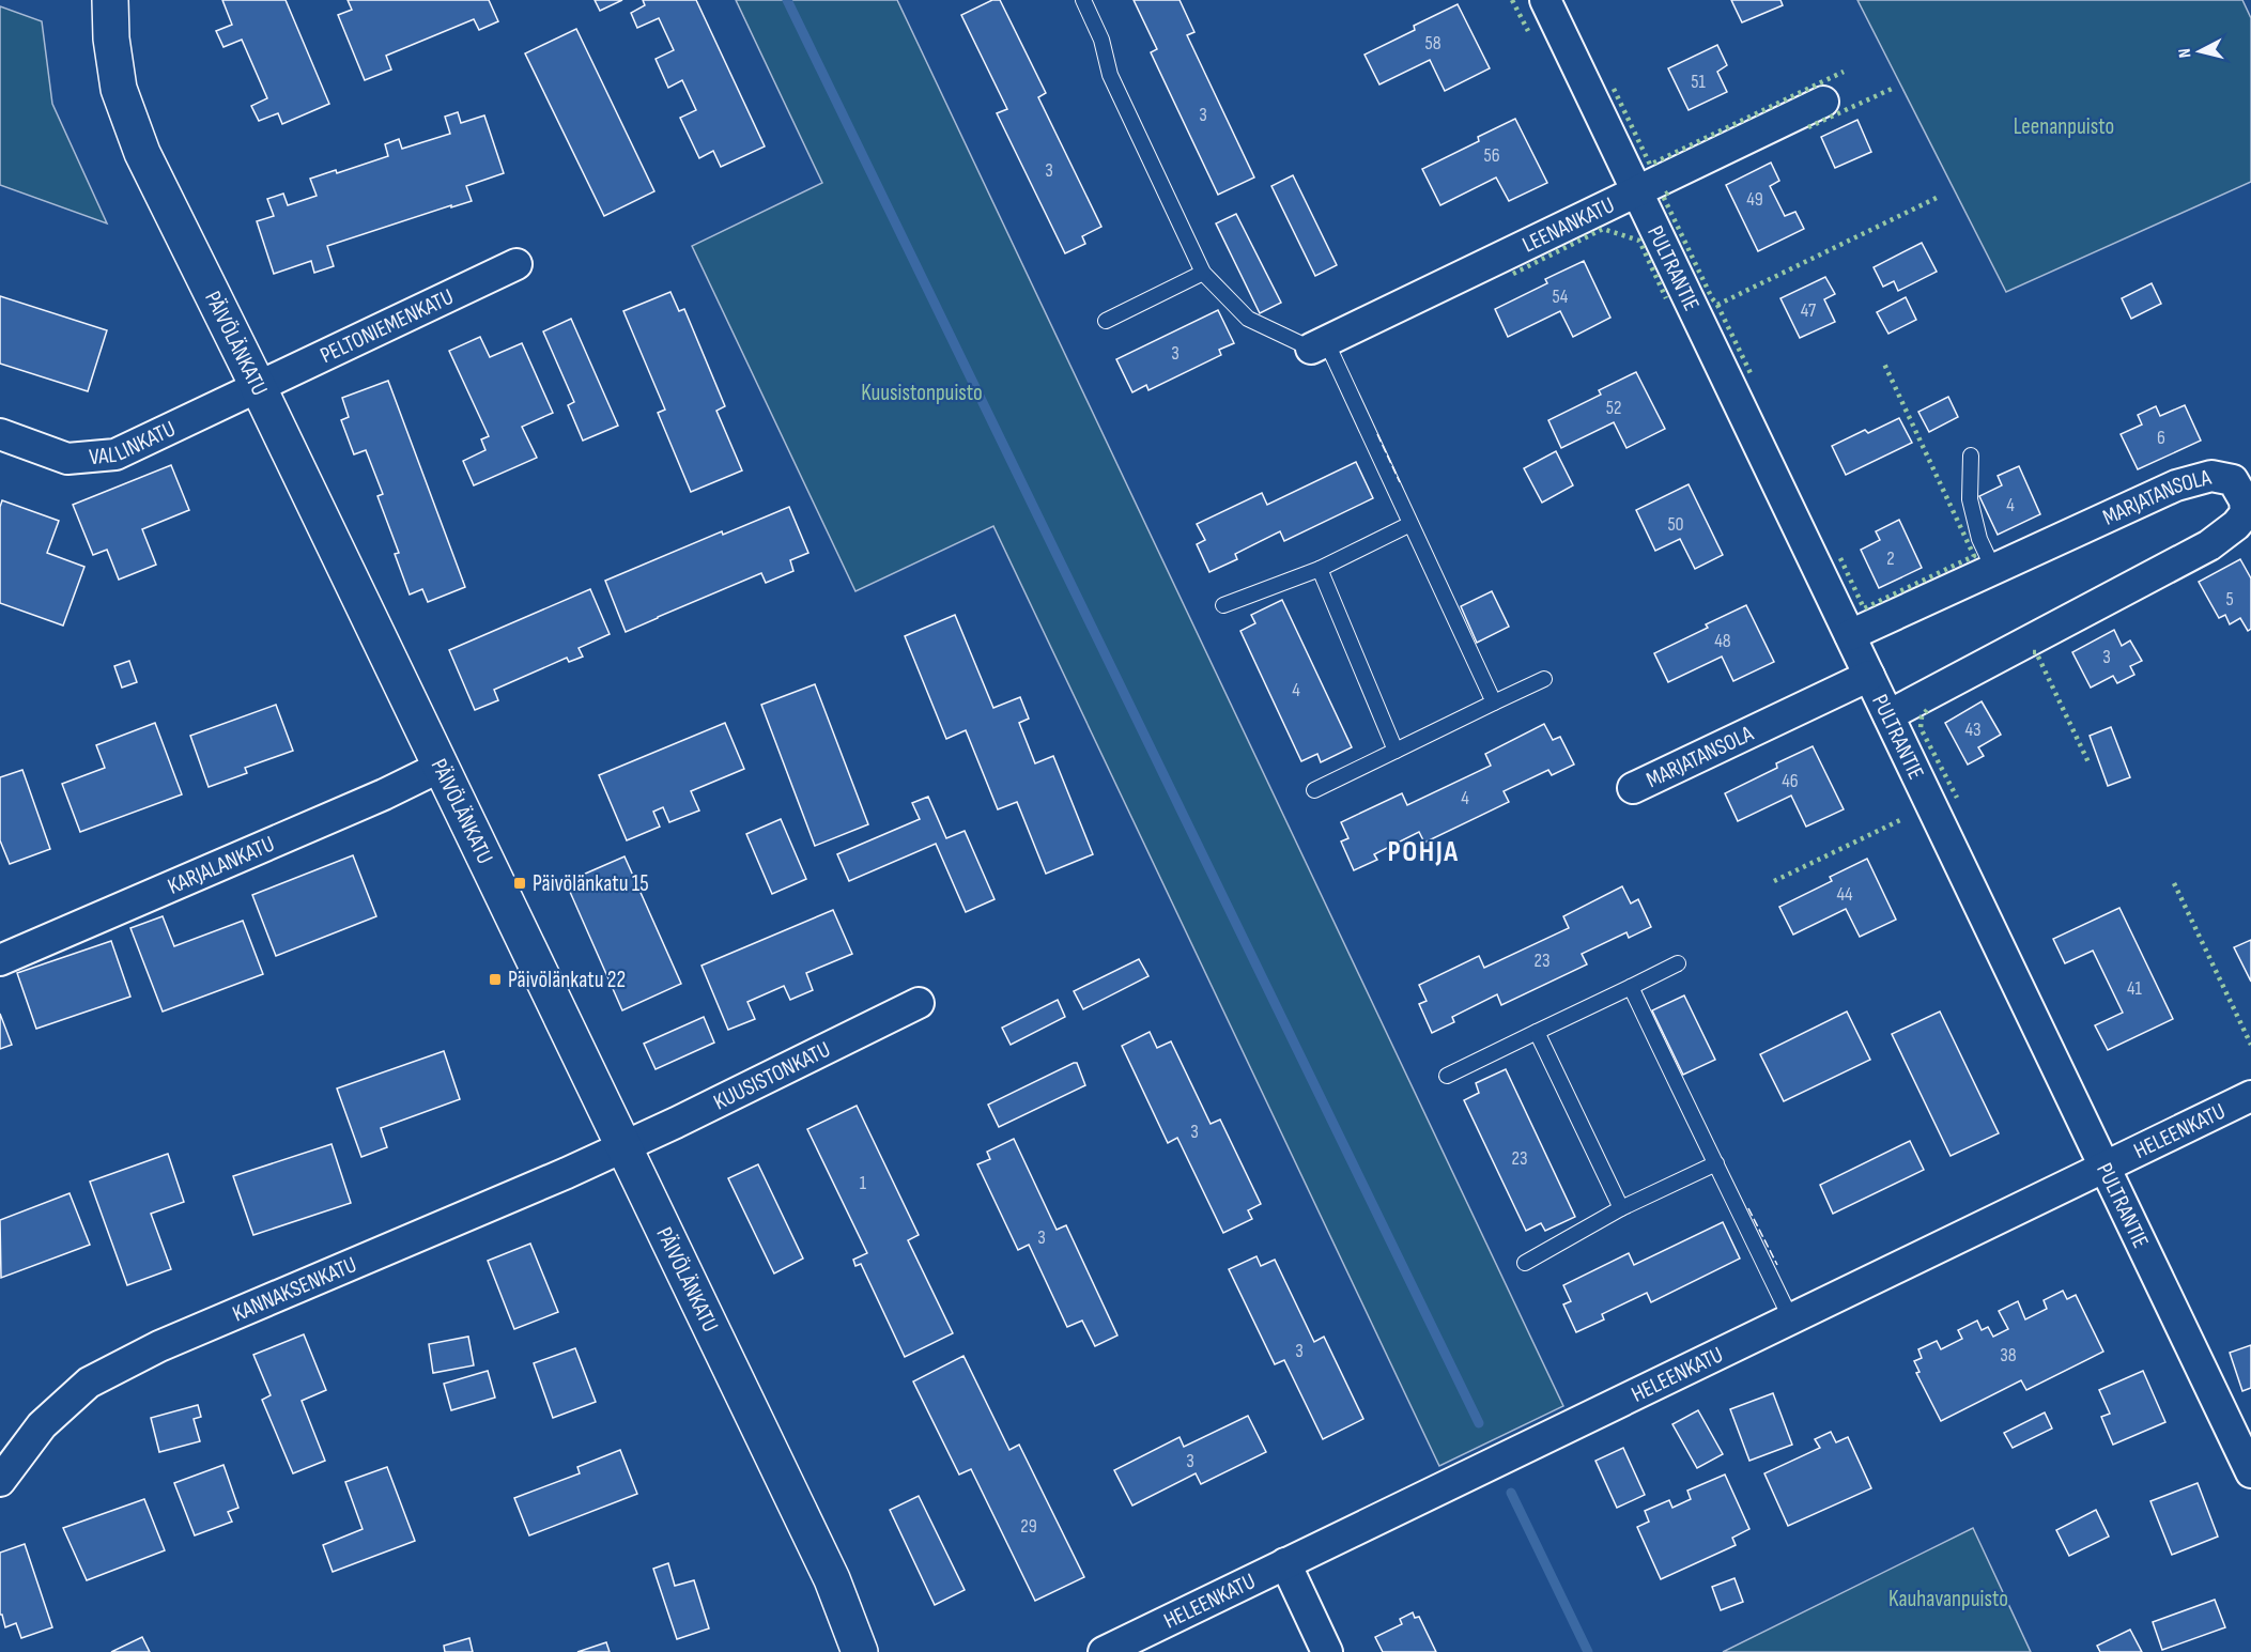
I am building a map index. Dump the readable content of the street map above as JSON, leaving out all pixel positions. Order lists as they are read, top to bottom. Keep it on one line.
{"streets":{"street":["LEENANKATU","PULTRANTIE","PELTONIEMENKATU","PÄIVÖLÄNKATU","VALLINKATU","MARJATANSOLA","KARJALANKATU","KUUSISTONKATU","HELEENKATU","KANNAKSENKATU"]},"crossings":[["LEENANKATU","PULTRANTIE"],["PULTRANTIE","MARJATANSOLA"],["PULTRANTIE","HELEENKATU"],["PELTONIEMENKATU","PÄIVÖLÄNKATU"],["PELTONIEMENKATU","VALLINKATU"],["PÄIVÖLÄNKATU","VALLINKATU"],["PÄIVÖLÄNKATU","KARJALANKATU"],["PÄIVÖLÄNKATU","KUUSISTONKATU"],["PÄIVÖLÄNKATU","KANNAKSENKATU"],["KUUSISTONKATU","KANNAKSENKATU"]],"districts":["POHJA"],"parks":["Leenanpuisto","Kuusistonpuisto","Kauhavanpuisto"],"places":{"transit":["Päivölänkatu 15","Päivölänkatu 22"]},"house_numbers":["58","51","3","56","3","49","54","47","3","52","6","4","50","2","5","48","3","4","43","46","4","44","23","41","3","23","1","3","3","38","3","29"],"north":"left"}
